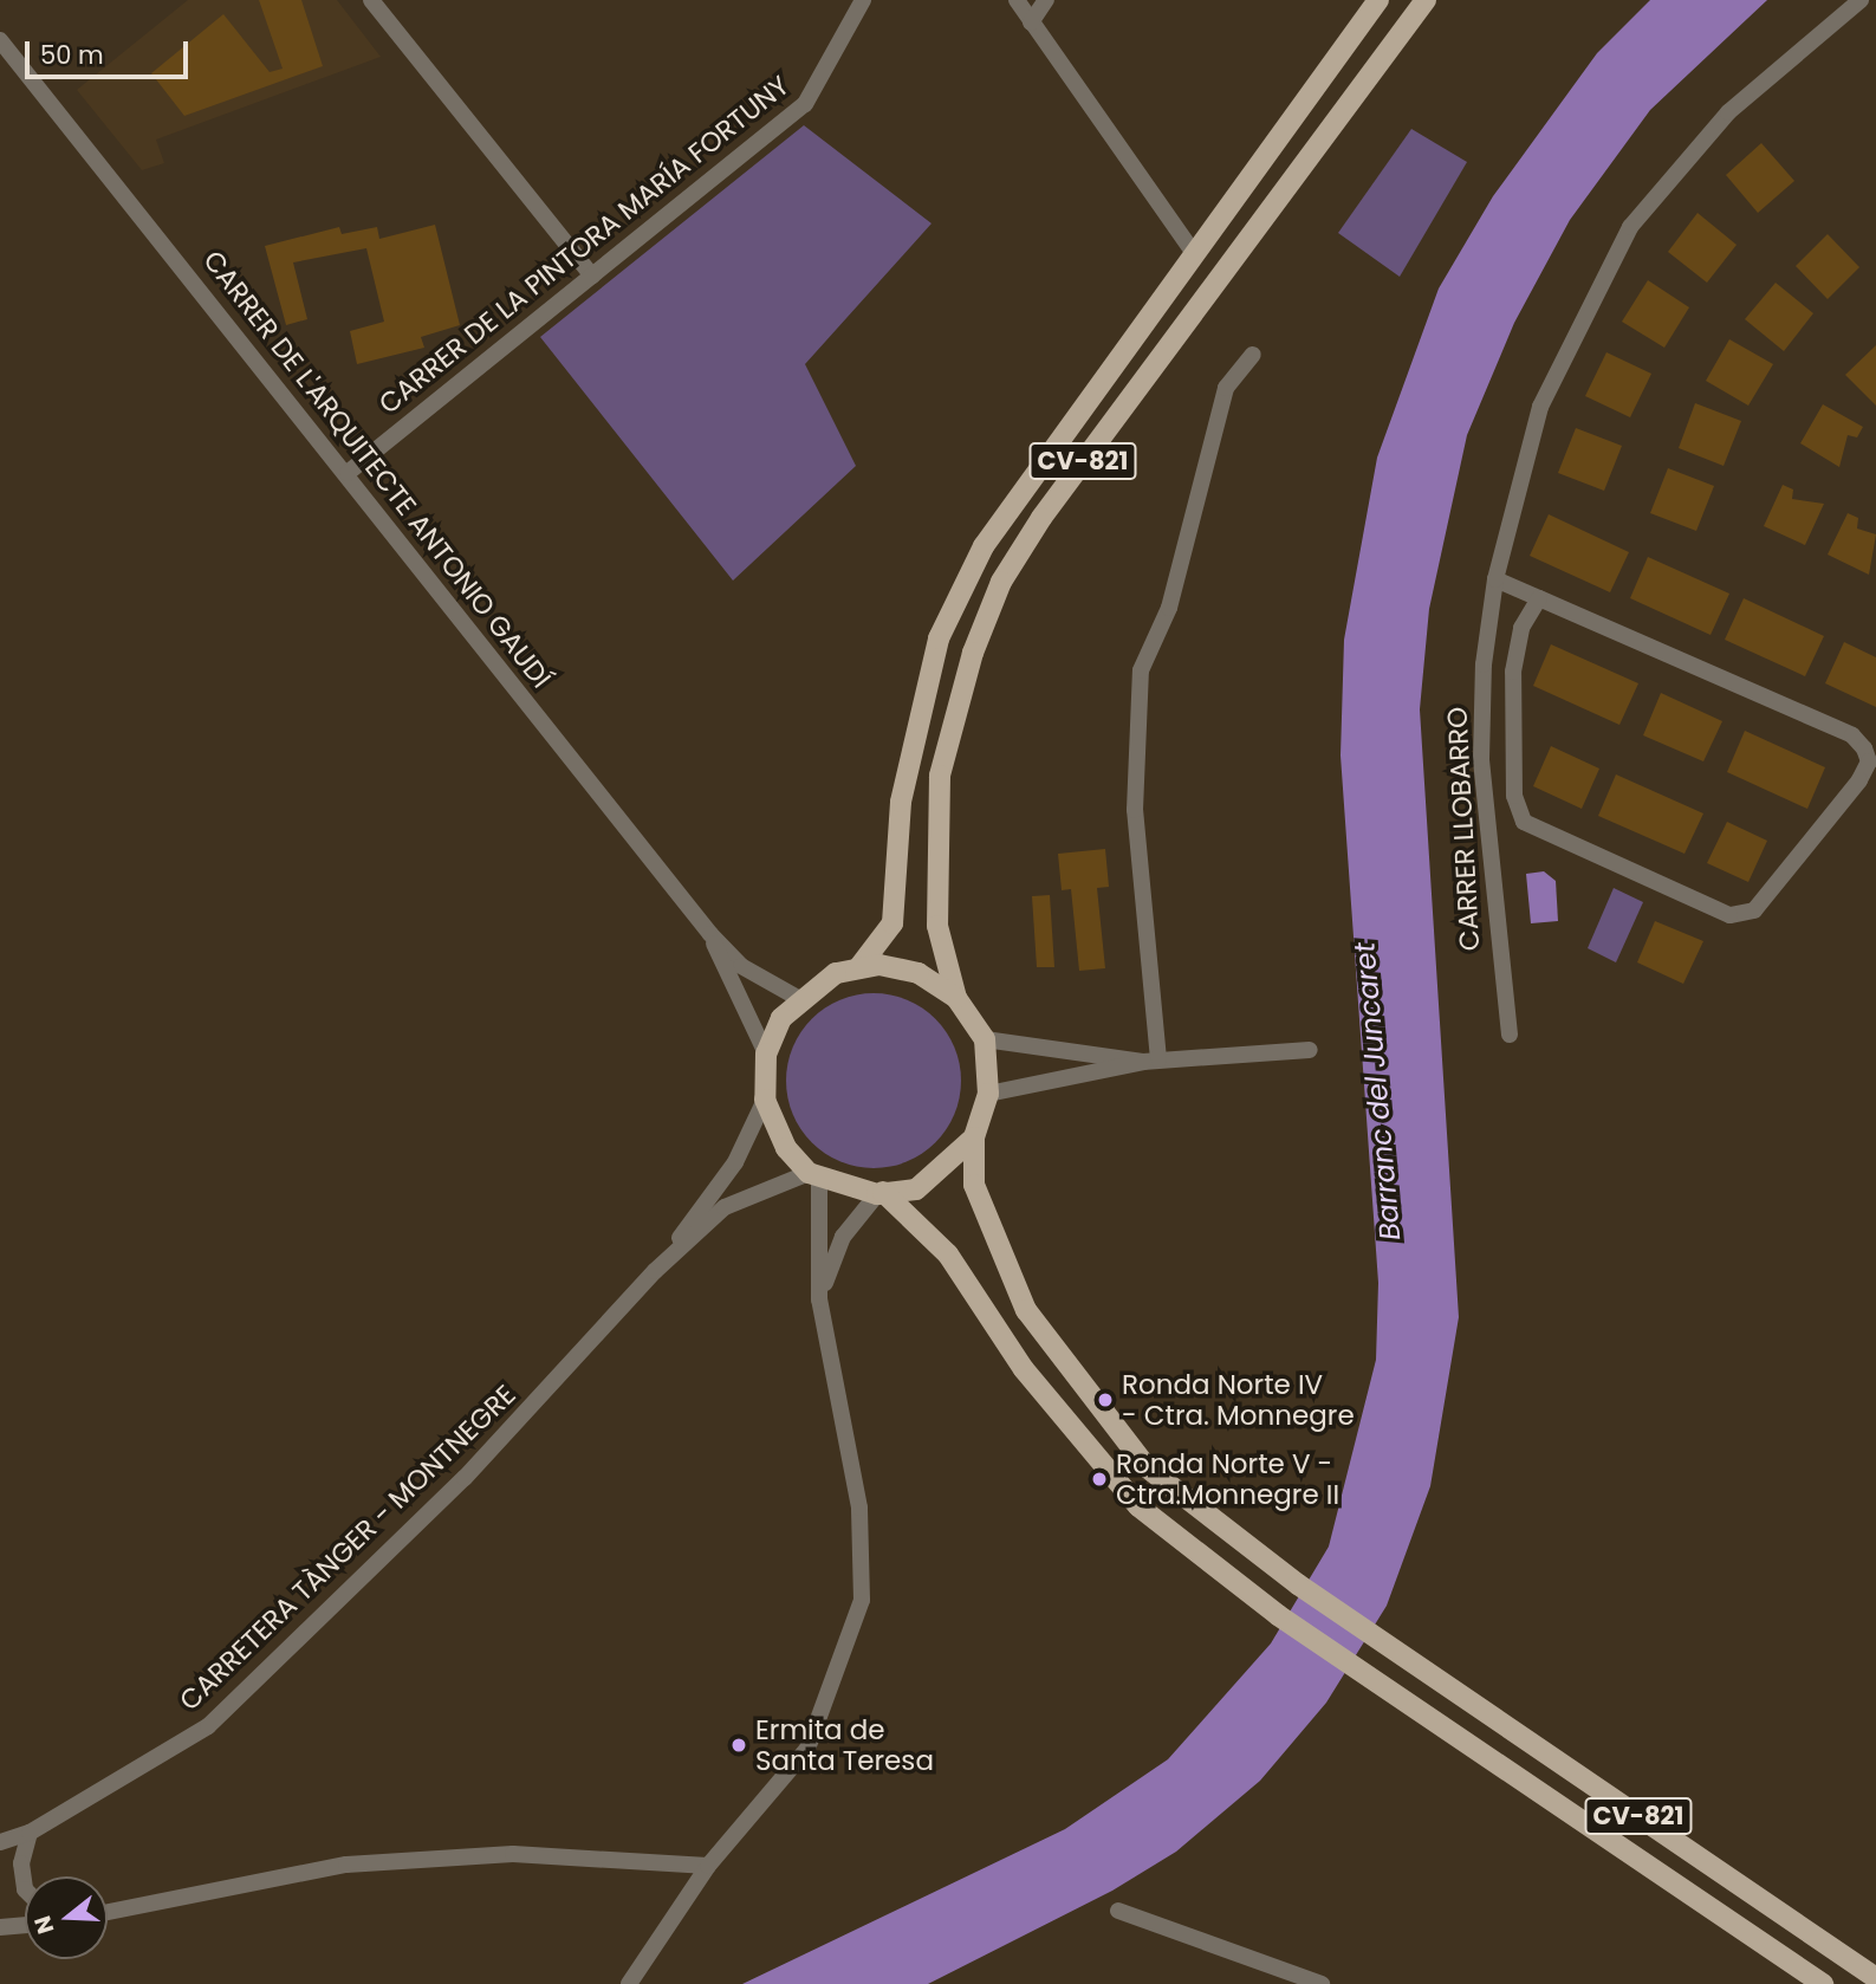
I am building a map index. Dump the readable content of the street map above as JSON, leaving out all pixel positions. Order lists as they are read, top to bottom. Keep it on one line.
{"streets":{"main road":["CV-821"],"street":["CARRER DE LA PINTORA MARÍA FORTUNY","CARRER DE L'ARQUITECTE ANTONIO GAUDÍ","CARRER LLOBARRO","CARRETERA TÀNGER - MONTNEGRE"]},"crossings":[["CARRER DE LA PINTORA MARÍA FORTUNY","CARRER DE L'ARQUITECTE ANTONIO GAUDÍ"],["CV-821","CARRER DE L'ARQUITECTE ANTONIO GAUDÍ"],["CV-821","CARRETERA TÀNGER - MONTNEGRE"],["CARRER DE L'ARQUITECTE ANTONIO GAUDÍ","CARRETERA TÀNGER - MONTNEGRE"]],"water":["Barranc del Juncaret"],"places":["Ronda Norte IV - Ctra. Monnegre","Ronda Norte V - Ctra.Monnegre II","Ermita de Santa Teresa"],"scale_bar":"50 m","north":"left"}
